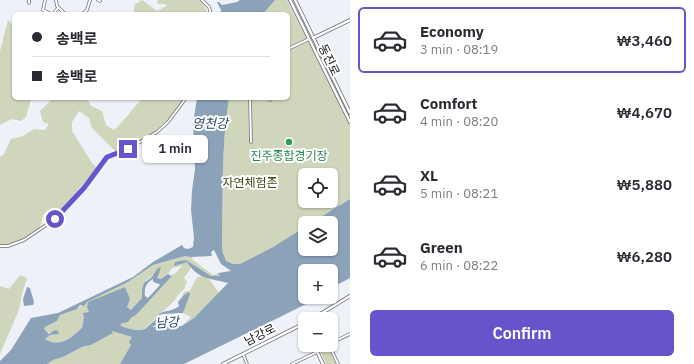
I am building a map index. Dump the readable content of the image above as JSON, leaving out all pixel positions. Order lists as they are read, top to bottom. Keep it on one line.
{"streets":{"street":["동진로","남강로"]},"water":["영천강","남강"],"parks":["자연체험존"],"places":["진주종합경기장"],"page":{"list":[{"name":"Economy","note":"3 min · 08:19","value":"₩3,460"},{"name":"Comfort","note":"4 min · 08:20","value":"₩4,670"},{"name":"XL","note":"5 min · 08:21","value":"₩5,880"},{"name":"Green","note":"6 min · 08:22","value":"₩6,280"}],"banner":["송백로","송백로"],"bubble":"1 min","map_buttons":["+","−"],"buttons":"Confirm"}}
